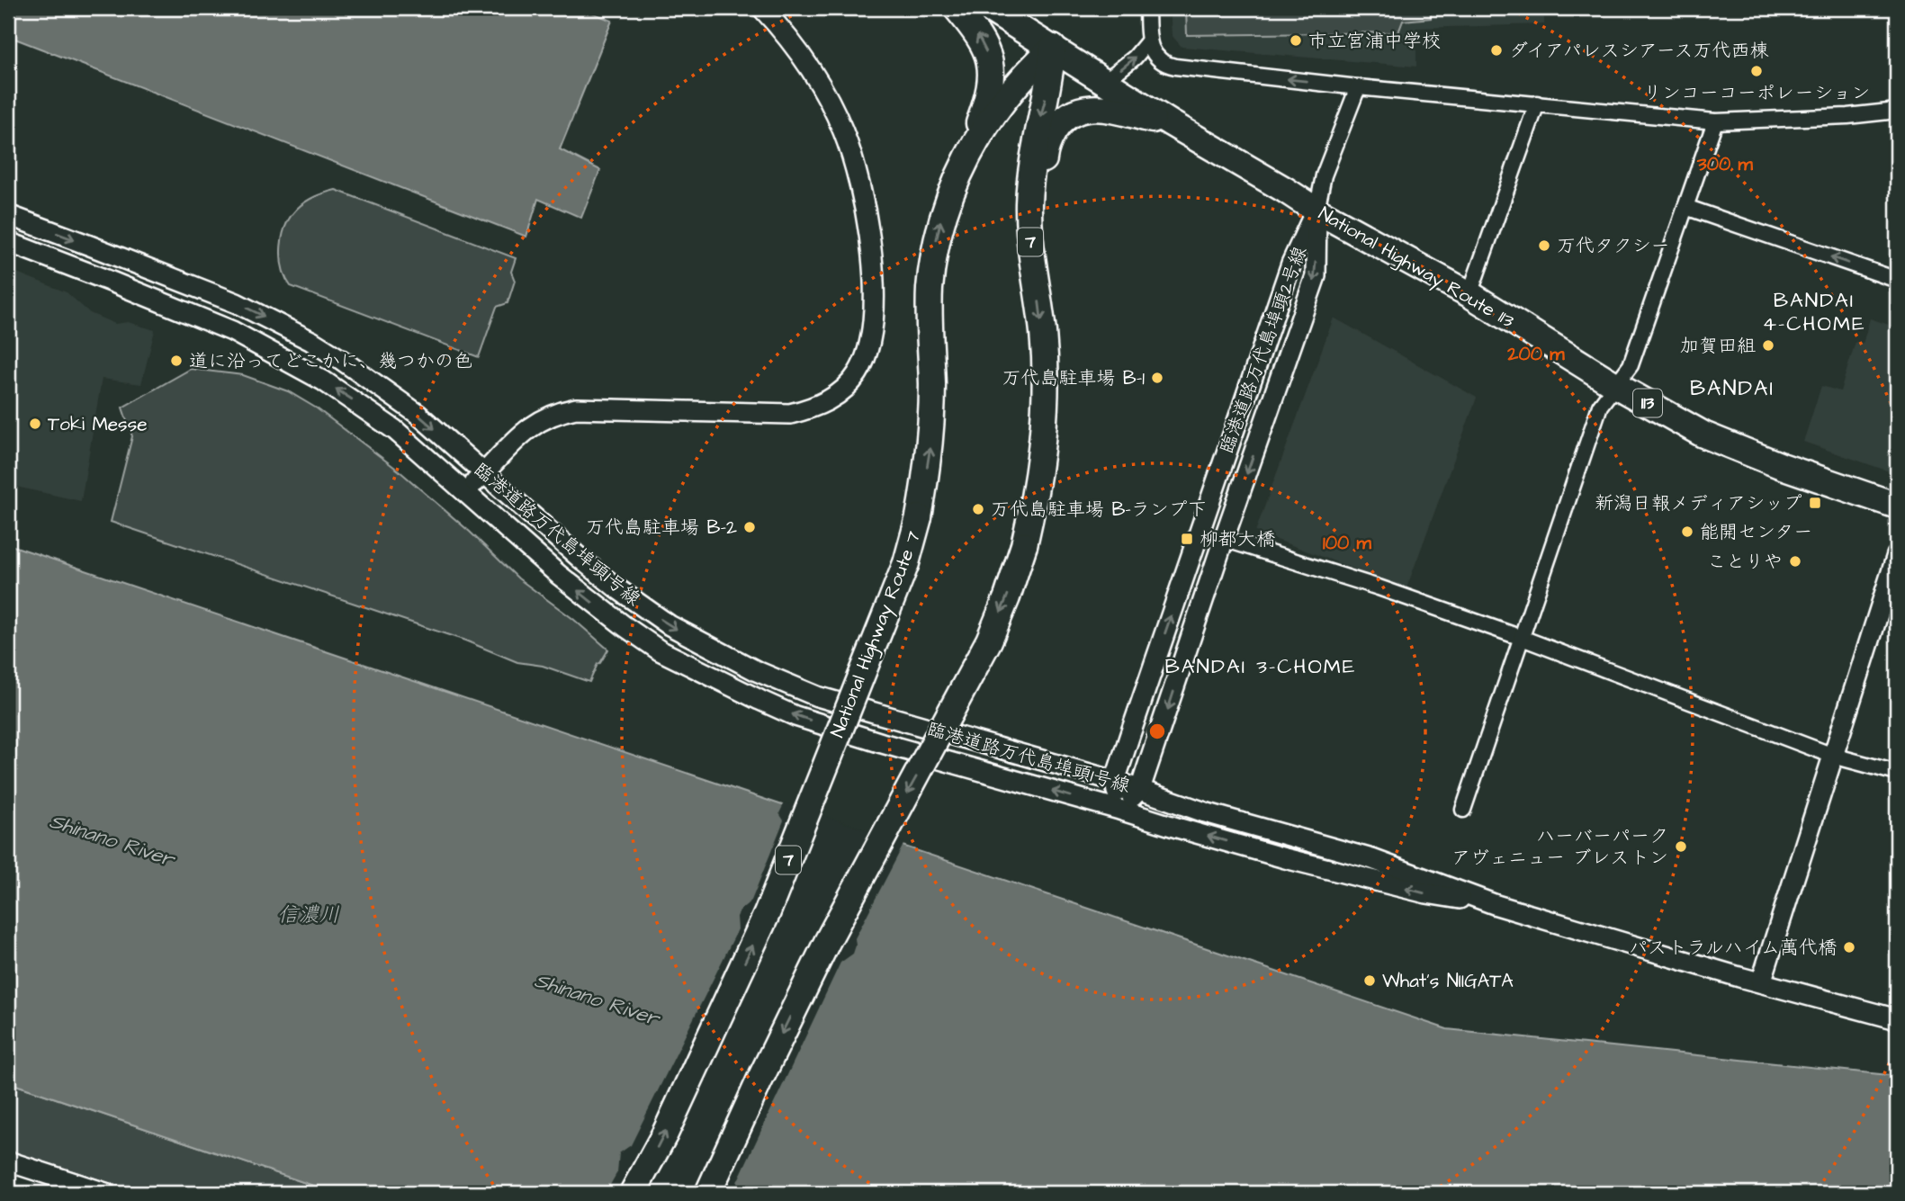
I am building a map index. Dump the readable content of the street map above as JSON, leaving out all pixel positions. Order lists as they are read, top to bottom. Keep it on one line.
{"streets":{"highway":["7","National Highway Route 113","113","National Highway Route 7"],"street":["臨港道路万代島埠頭2号線","臨港道路万代島埠頭1号線"]},"crossings":[["7","National Highway Route 113"],["7","National Highway Route 7"],["National Highway Route 113","臨港道路万代島埠頭2号線"],["National Highway Route 113","National Highway Route 7"],["臨港道路万代島埠頭2号線","臨港道路万代島埠頭1号線"]],"districts":["BANDAI 4-CHOME","BANDAI","BANDAI 3-CHOME"],"water":["Shinano River","信濃川"],"places":{"other":["市立宮浦中学校","ダイアパレスシアース万代西棟","リンコーコーポレーション","万代タクシー","加賀田組","道に沿ってどこかに、幾つかの色","万代島駐車場 B-1","Toki Messe","万代島駐車場 B-ランプ下","万代島駐車場 B-2","能開センター","ことりや","ハーバーパーク アヴェニュー ブレストン","パストラルハイム萬代橋","What's NIIGATA"],"transit":["新潟日報メディアシップ","柳都大橋"]},"rings":["300 m","200 m","100 m"]}
